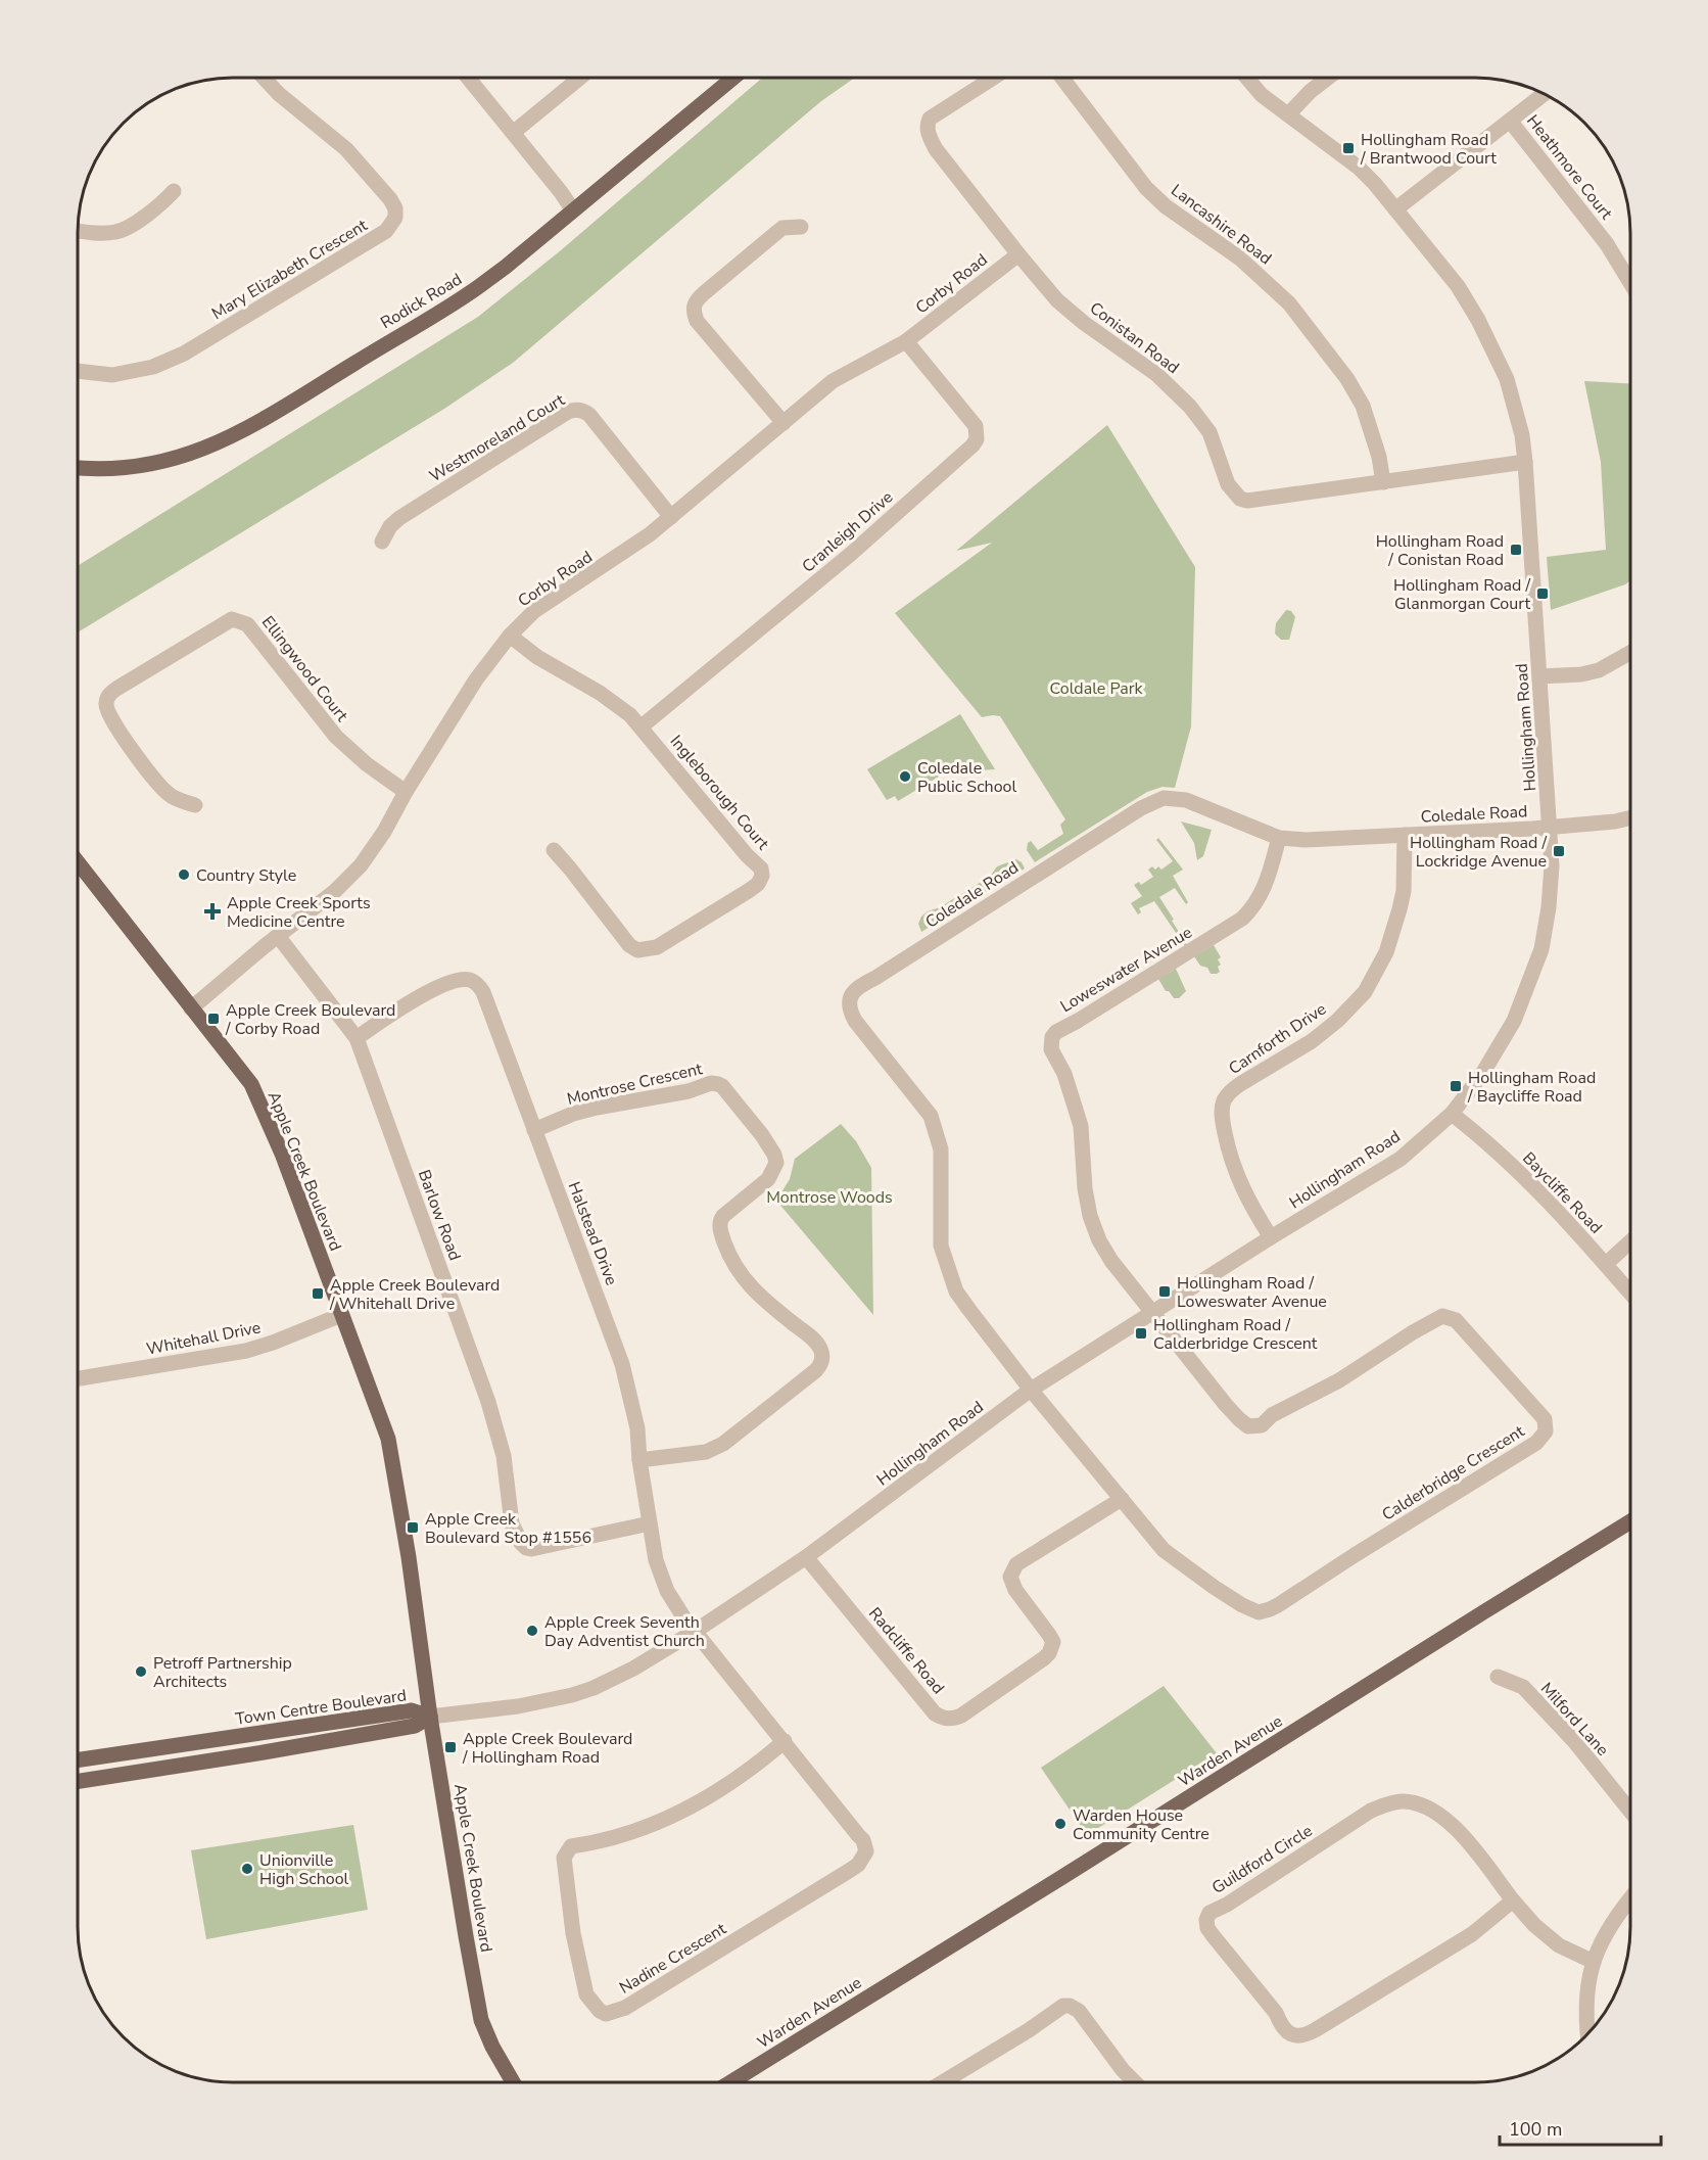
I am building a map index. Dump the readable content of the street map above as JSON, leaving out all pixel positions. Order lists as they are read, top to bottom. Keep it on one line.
{"streets":{"main road":["Rodick Road","Apple Creek Boulevard","Town Centre Boulevard","Warden Avenue"],"street":["Heathmore Court","Lancashire Road","Mary Elizabeth Crescent","Corby Road","Conistan Road","Westmoreland Court","Cranleigh Drive","Ellingwood Court","Hollingham Road","Ingleborough Court","Coledale Road","Loweswater Avenue","Carnforth Drive","Montrose Crescent","Baycliffe Road","Barlow Road","Halstead Drive","Whitehall Drive","Calderbridge Crescent","Radcliffe Road","Milford Lane","Guildford Circle","Nadine Crescent"]},"crossings":[["Lancashire Road","Conistan Road"],["Corby Road","Conistan Road"],["Corby Road","Westmoreland Court"],["Corby Road","Cranleigh Drive"],["Corby Road","Ellingwood Court"],["Corby Road","Ingleborough Court"],["Corby Road","Apple Creek Boulevard"],["Corby Road","Barlow Road"],["Conistan Road","Hollingham Road"],["Cranleigh Drive","Ingleborough Court"],["Hollingham Road","Coledale Road"],["Hollingham Road","Loweswater Avenue"],["Hollingham Road","Carnforth Drive"],["Hollingham Road","Apple Creek Boulevard"],["Hollingham Road","Baycliffe Road"],["Hollingham Road","Halstead Drive"],["Hollingham Road","Calderbridge Crescent"],["Hollingham Road","Radcliffe Road"],["Hollingham Road","Town Centre Boulevard"],["Hollingham Road","Nadine Crescent"],["Coledale Road","Loweswater Avenue"],["Coledale Road","Carnforth Drive"],["Coledale Road","Calderbridge Crescent"],["Loweswater Avenue","Calderbridge Crescent"],["Montrose Crescent","Halstead Drive"],["Apple Creek Boulevard","Whitehall Drive"],["Apple Creek Boulevard","Town Centre Boulevard"],["Barlow Road","Halstead Drive"],["Halstead Drive","Nadine Crescent"],["Calderbridge Crescent","Radcliffe Road"]],"parks":["Coldale Park","Montrose Woods"],"places":{"transit":["Hollingham Road / Brantwood Court","Hollingham Road / Conistan Road","Hollingham Road / Glanmorgan Court","Hollingham Road / Lockridge Avenue","Apple Creek Boulevard / Corby Road","Hollingham Road / Baycliffe Road","Hollingham Road / Loweswater Avenue","Apple Creek Boulevard / Whitehall Drive","Hollingham Road / Calderbridge Crescent","Apple Creek Boulevard Stop #1556","Apple Creek Boulevard / Hollingham Road"],"other":["Coledale Public School","Country Style","Apple Creek Seventh Day Adventist Church","Petroff Partnership Architects","Warden House Community Centre","Unionville High School"],"health":["Apple Creek Sports Medicine Centre"]},"scale_bar":"100 m"}
